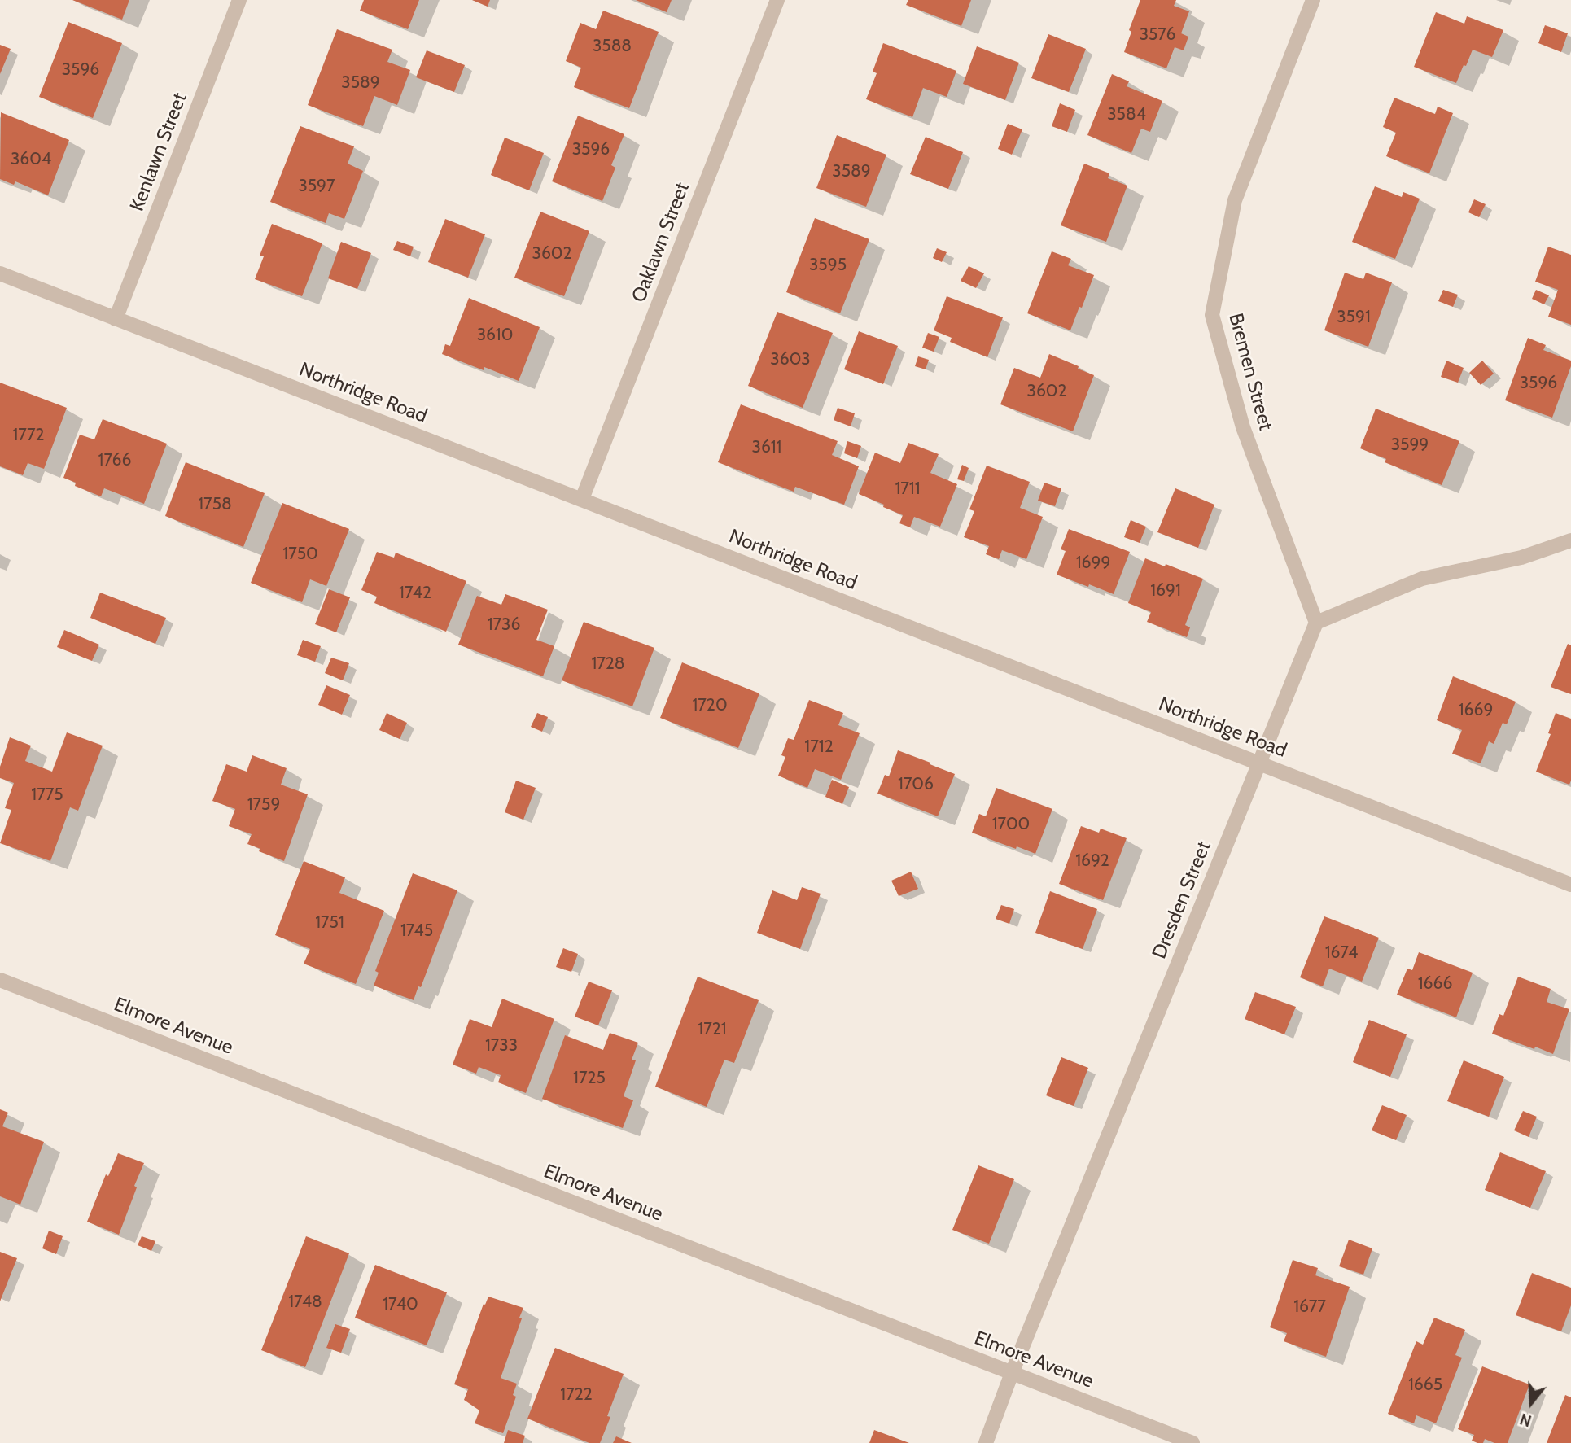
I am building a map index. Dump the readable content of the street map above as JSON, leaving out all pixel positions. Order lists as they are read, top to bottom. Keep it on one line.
{"streets":{"street":["Kenlawn Street","Oaklawn Street","Bremen Street","Northridge Road","Dresden Street","Elmore Avenue"]},"crossings":[["Kenlawn Street","Northridge Road"],["Oaklawn Street","Northridge Road"],["Bremen Street","Dresden Street"],["Northridge Road","Dresden Street"],["Dresden Street","Elmore Avenue"]],"house_numbers":["3576","3588","3596","3589","3584","3596","3604","3589","3597","3602","3595","3591","3610","3603","3596","3602","1772","3599","3611","1766","1711","1758","1750","1699","1691","1742","1736","1728","1720","1669","1712","1706","1775","1759","1700","1692","1751","1745","1674","1666","1721","1733","1725","1748","1740","1677","1665","1722"],"north":"bottom"}
